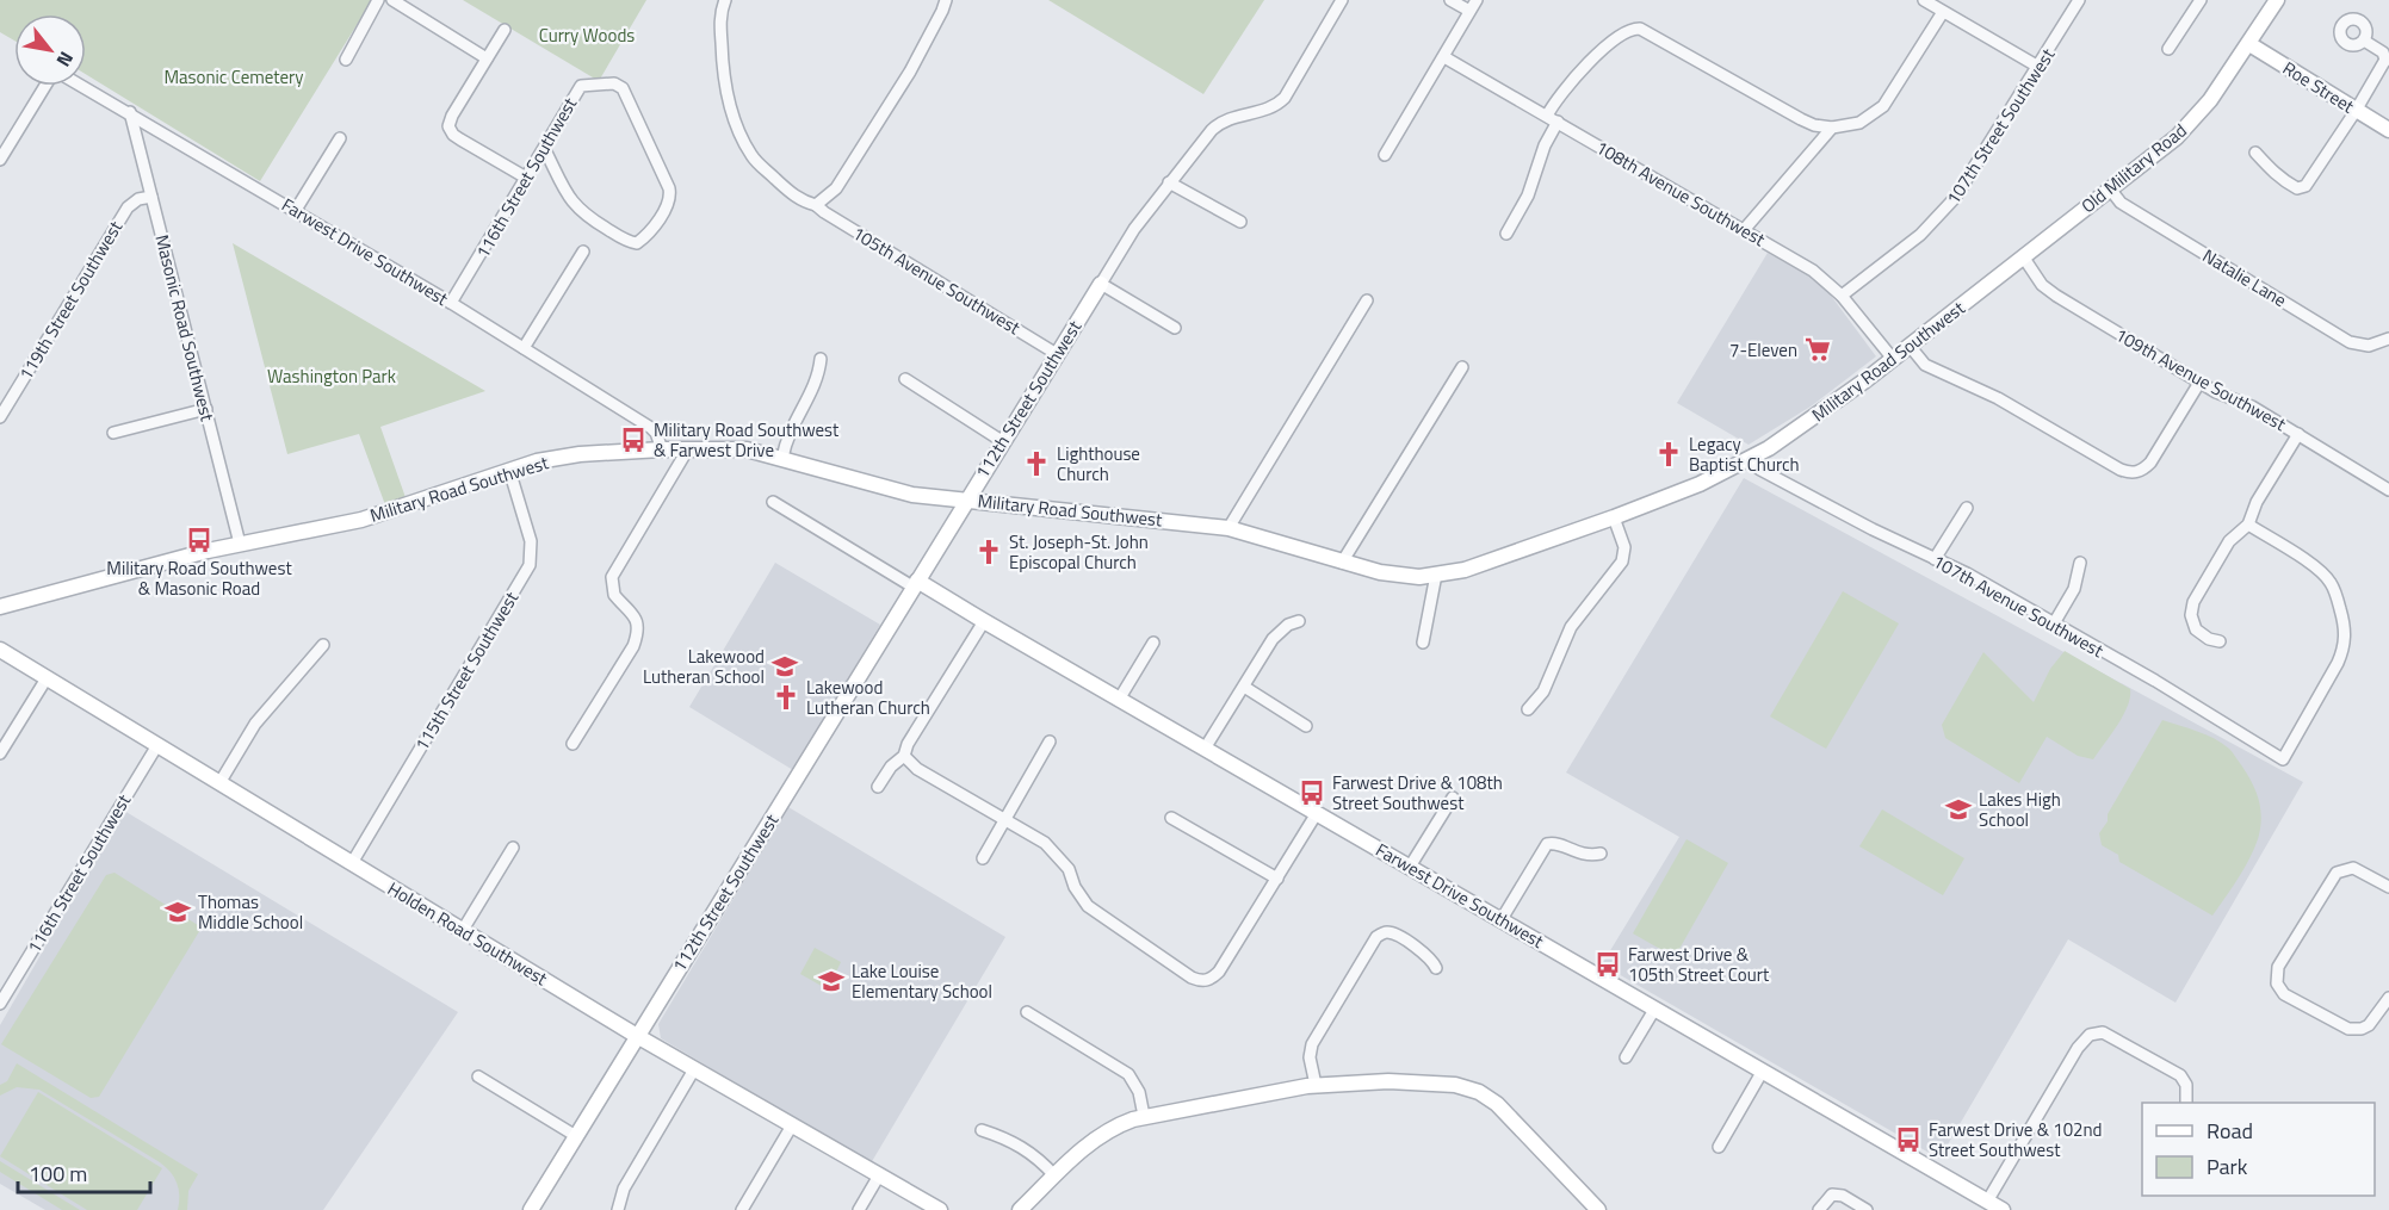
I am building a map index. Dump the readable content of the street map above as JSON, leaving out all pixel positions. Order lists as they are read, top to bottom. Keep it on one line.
{"streets":{"street":["Roe Street","107th Street Southwest","Old Military Road","116th Street Southwest","108th Avenue Southwest","Farwest Drive Southwest","Natalie Lane","105th Avenue Southwest","119th Street Southwest","Masonic Road Southwest","Military Road Southwest","109th Avenue Southwest","112th Street Southwest","107th Avenue Southwest","115th Street Southwest","Holden Road Southwest"]},"crossings":[["Roe Street","Old Military Road"],["107th Street Southwest","108th Avenue Southwest"],["Old Military Road","Natalie Lane"],["Old Military Road","Military Road Southwest"],["116th Street Southwest","Farwest Drive Southwest"],["116th Street Southwest","Holden Road Southwest"],["108th Avenue Southwest","Military Road Southwest"],["Farwest Drive Southwest","Masonic Road Southwest"],["Farwest Drive Southwest","Military Road Southwest"],["Farwest Drive Southwest","112th Street Southwest"],["105th Avenue Southwest","112th Street Southwest"],["119th Street Southwest","Masonic Road Southwest"],["Masonic Road Southwest","Military Road Southwest"],["Military Road Southwest","109th Avenue Southwest"],["Military Road Southwest","112th Street Southwest"],["Military Road Southwest","107th Avenue Southwest"],["Military Road Southwest","115th Street Southwest"],["112th Street Southwest","Holden Road Southwest"],["115th Street Southwest","Holden Road Southwest"]],"parks":["Curry Woods","Masonic Cemetery","Washington Park"],"places":{"supermarket":["7-Eleven"],"bus stop":["Military Road Southwest & Farwest Drive","Military Road Southwest & Masonic Road","Farwest Drive & 108th Street Southwest","Farwest Drive & 105th Street Court","Farwest Drive & 102nd Street Southwest"],"church":["Legacy Baptist Church","Lighthouse Church","St. Joseph-St. John Episcopal Church","Lakewood Lutheran Church"],"school or university":["Lakewood Lutheran School","Lakes High School","Thomas Middle School","Lake Louise Elementary School"]},"legend":["Road","Park"],"scale_bar":"100 m","north":"bottom right"}
